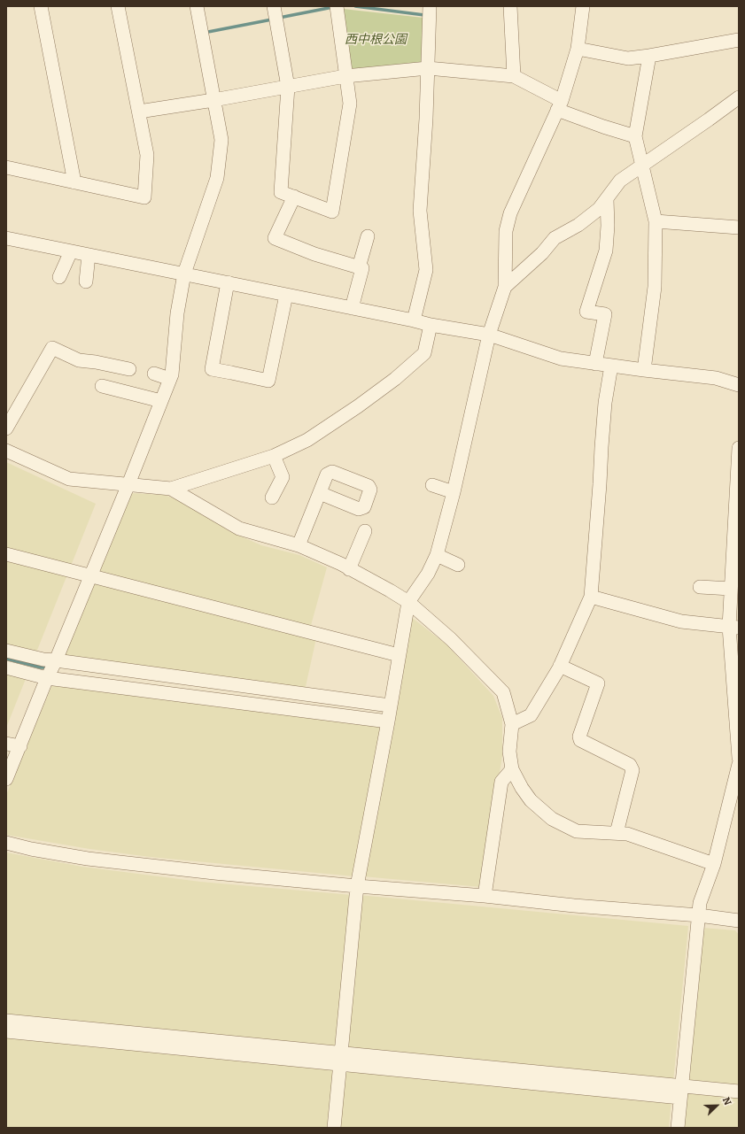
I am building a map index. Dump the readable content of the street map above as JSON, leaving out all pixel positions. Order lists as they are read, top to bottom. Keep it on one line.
{"parks":["西中根公園"],"north":"top right"}
